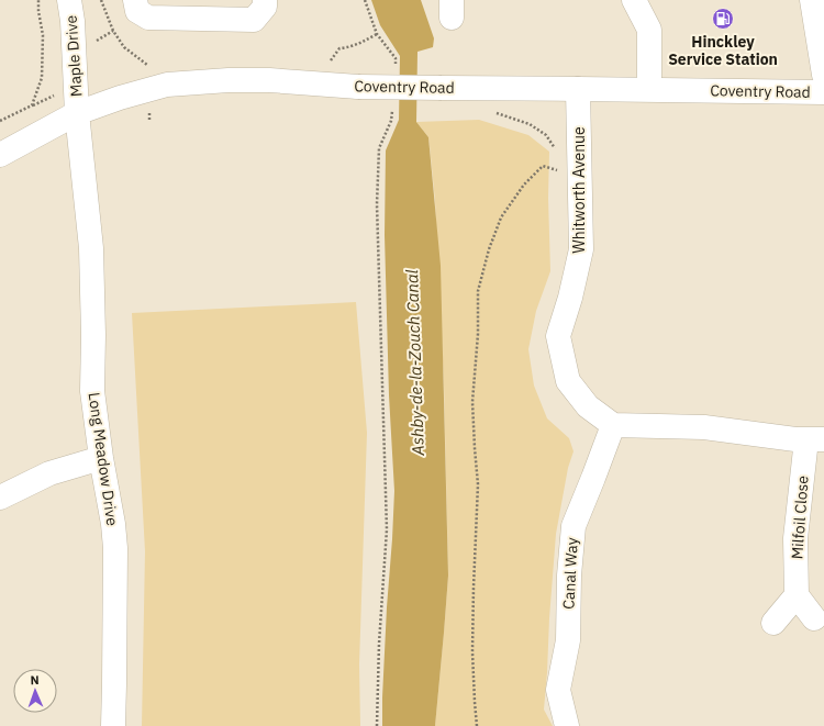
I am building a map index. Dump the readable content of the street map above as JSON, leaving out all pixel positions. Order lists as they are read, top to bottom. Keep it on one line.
{"streets":{"street":["Maple Drive","Coventry Road","Whitworth Avenue","Long Meadow Drive","Milfoil Close","Canal Way"]},"crossings":[["Maple Drive","Coventry Road"],["Maple Drive","Long Meadow Drive"],["Coventry Road","Whitworth Avenue"],["Coventry Road","Long Meadow Drive"],["Whitworth Avenue","Canal Way"]],"water":["Ashby-de-la-Zouch Canal"],"places":{"fuel station":["Hinckley Service Station"]},"north":"top"}
